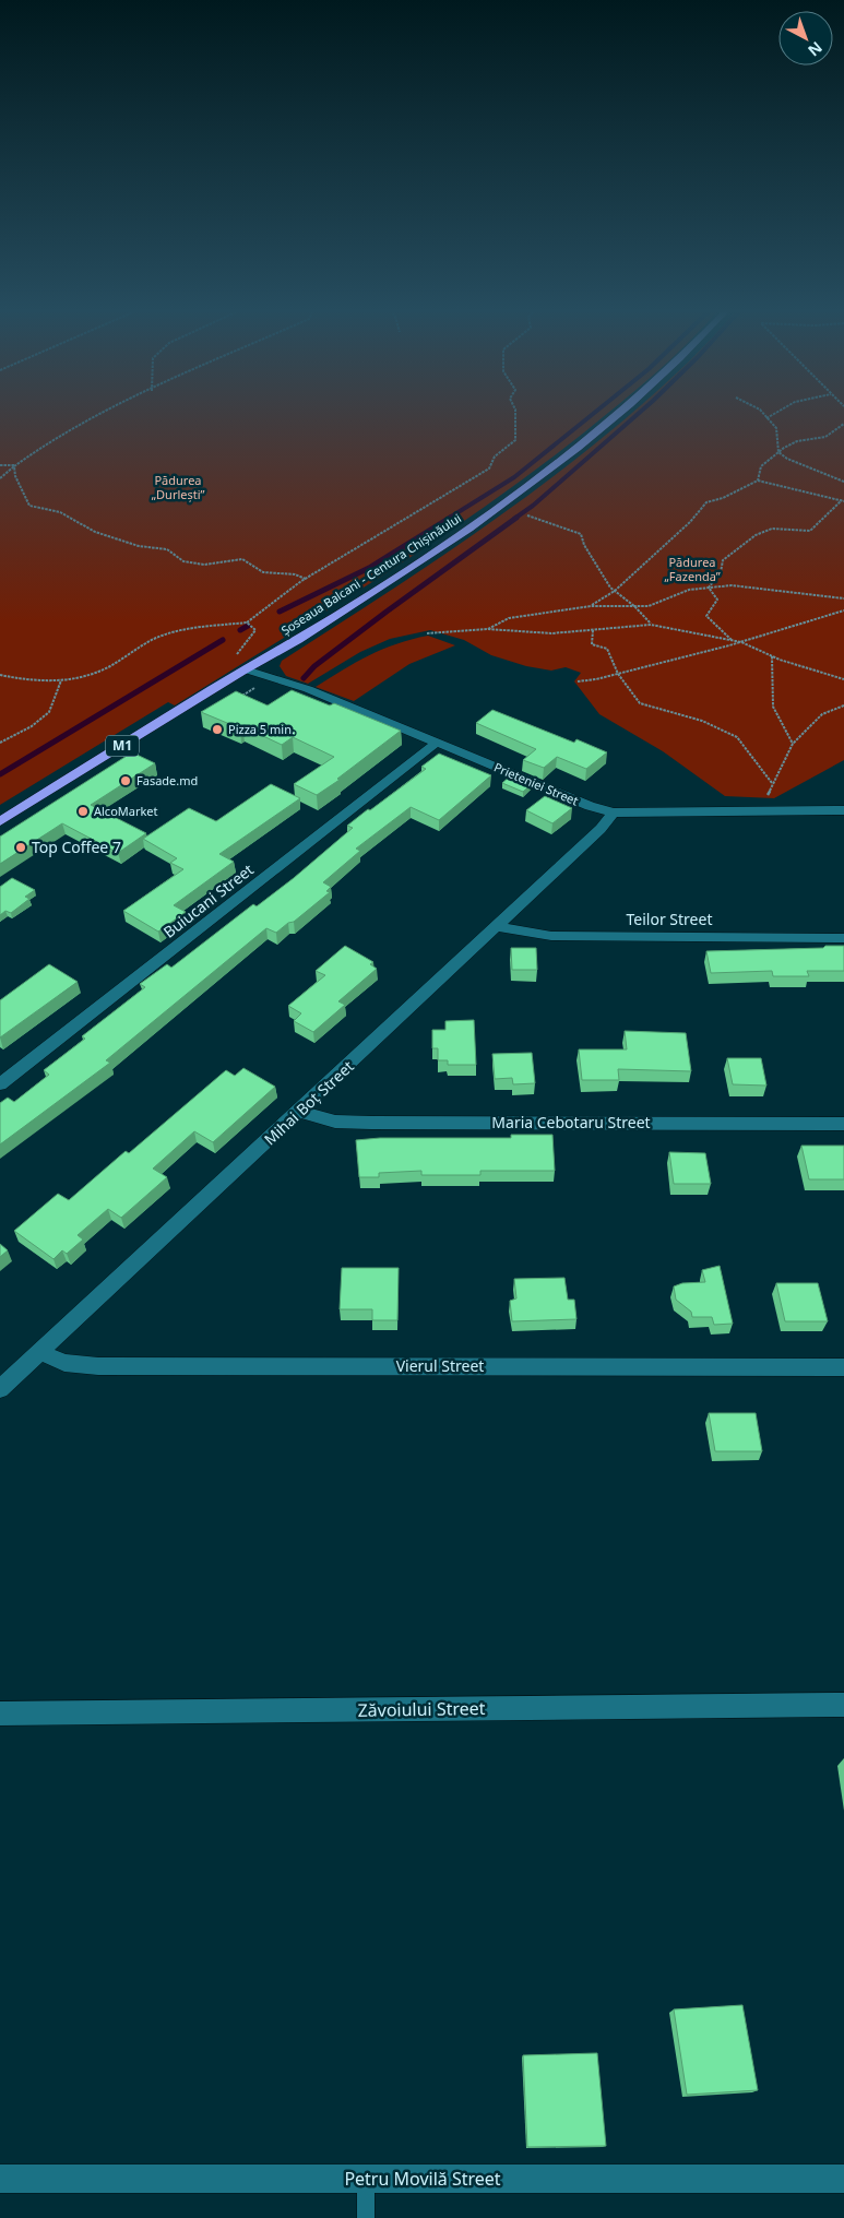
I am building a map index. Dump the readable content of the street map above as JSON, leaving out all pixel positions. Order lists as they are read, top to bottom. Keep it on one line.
{"streets":{"highway":["Șoseaua Balcani - Centura Chișinăului","M1"],"street":["Prieteniei Street","Buiucani Street","Teilor Street","Mihai Boț Street","Maria Cebotaru Street","Vierul Street","Zăvoiului Street","Petru Movilă Street"]},"crossings":[["Șoseaua Balcani - Centura Chișinăului","Prieteniei Street"],["Prieteniei Street","Buiucani Street"],["Prieteniei Street","Mihai Boț Street"],["Teilor Street","Mihai Boț Street"],["Mihai Boț Street","Maria Cebotaru Street"],["Mihai Boț Street","Vierul Street"]],"parks":["Pădurea „Durlești”","Pădurea „Fazenda”"],"places":["Pizza 5 min.","Fasade.md","AlcoMarket","Top Coffee 7"],"north":"bottom right"}
